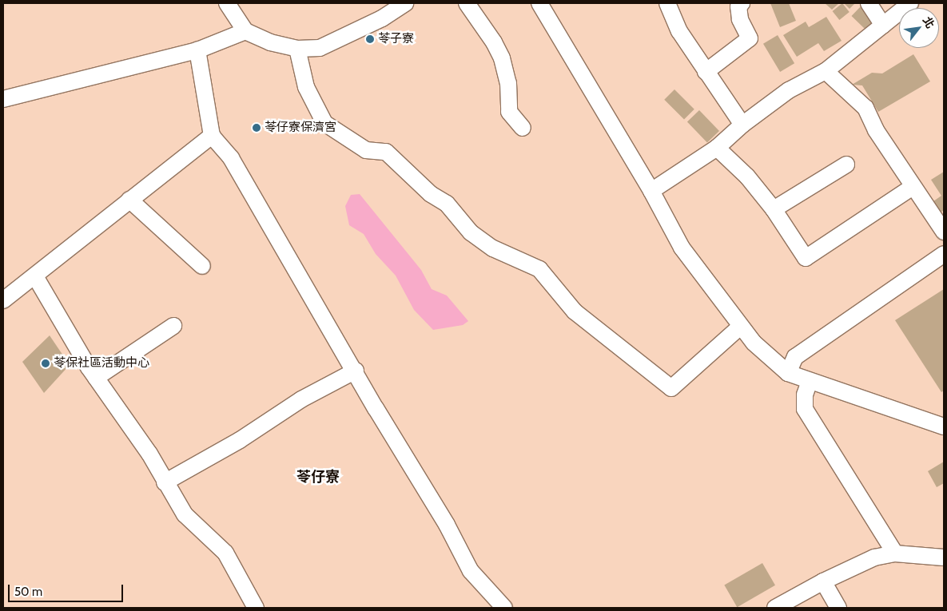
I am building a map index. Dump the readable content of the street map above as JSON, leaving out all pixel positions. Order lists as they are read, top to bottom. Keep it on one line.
{"districts":["苓仔寮"],"places":["苓子寮","苓仔寮保濟宮","苓保社區活動中心"],"scale_bar":"50 m","north":"top right"}
